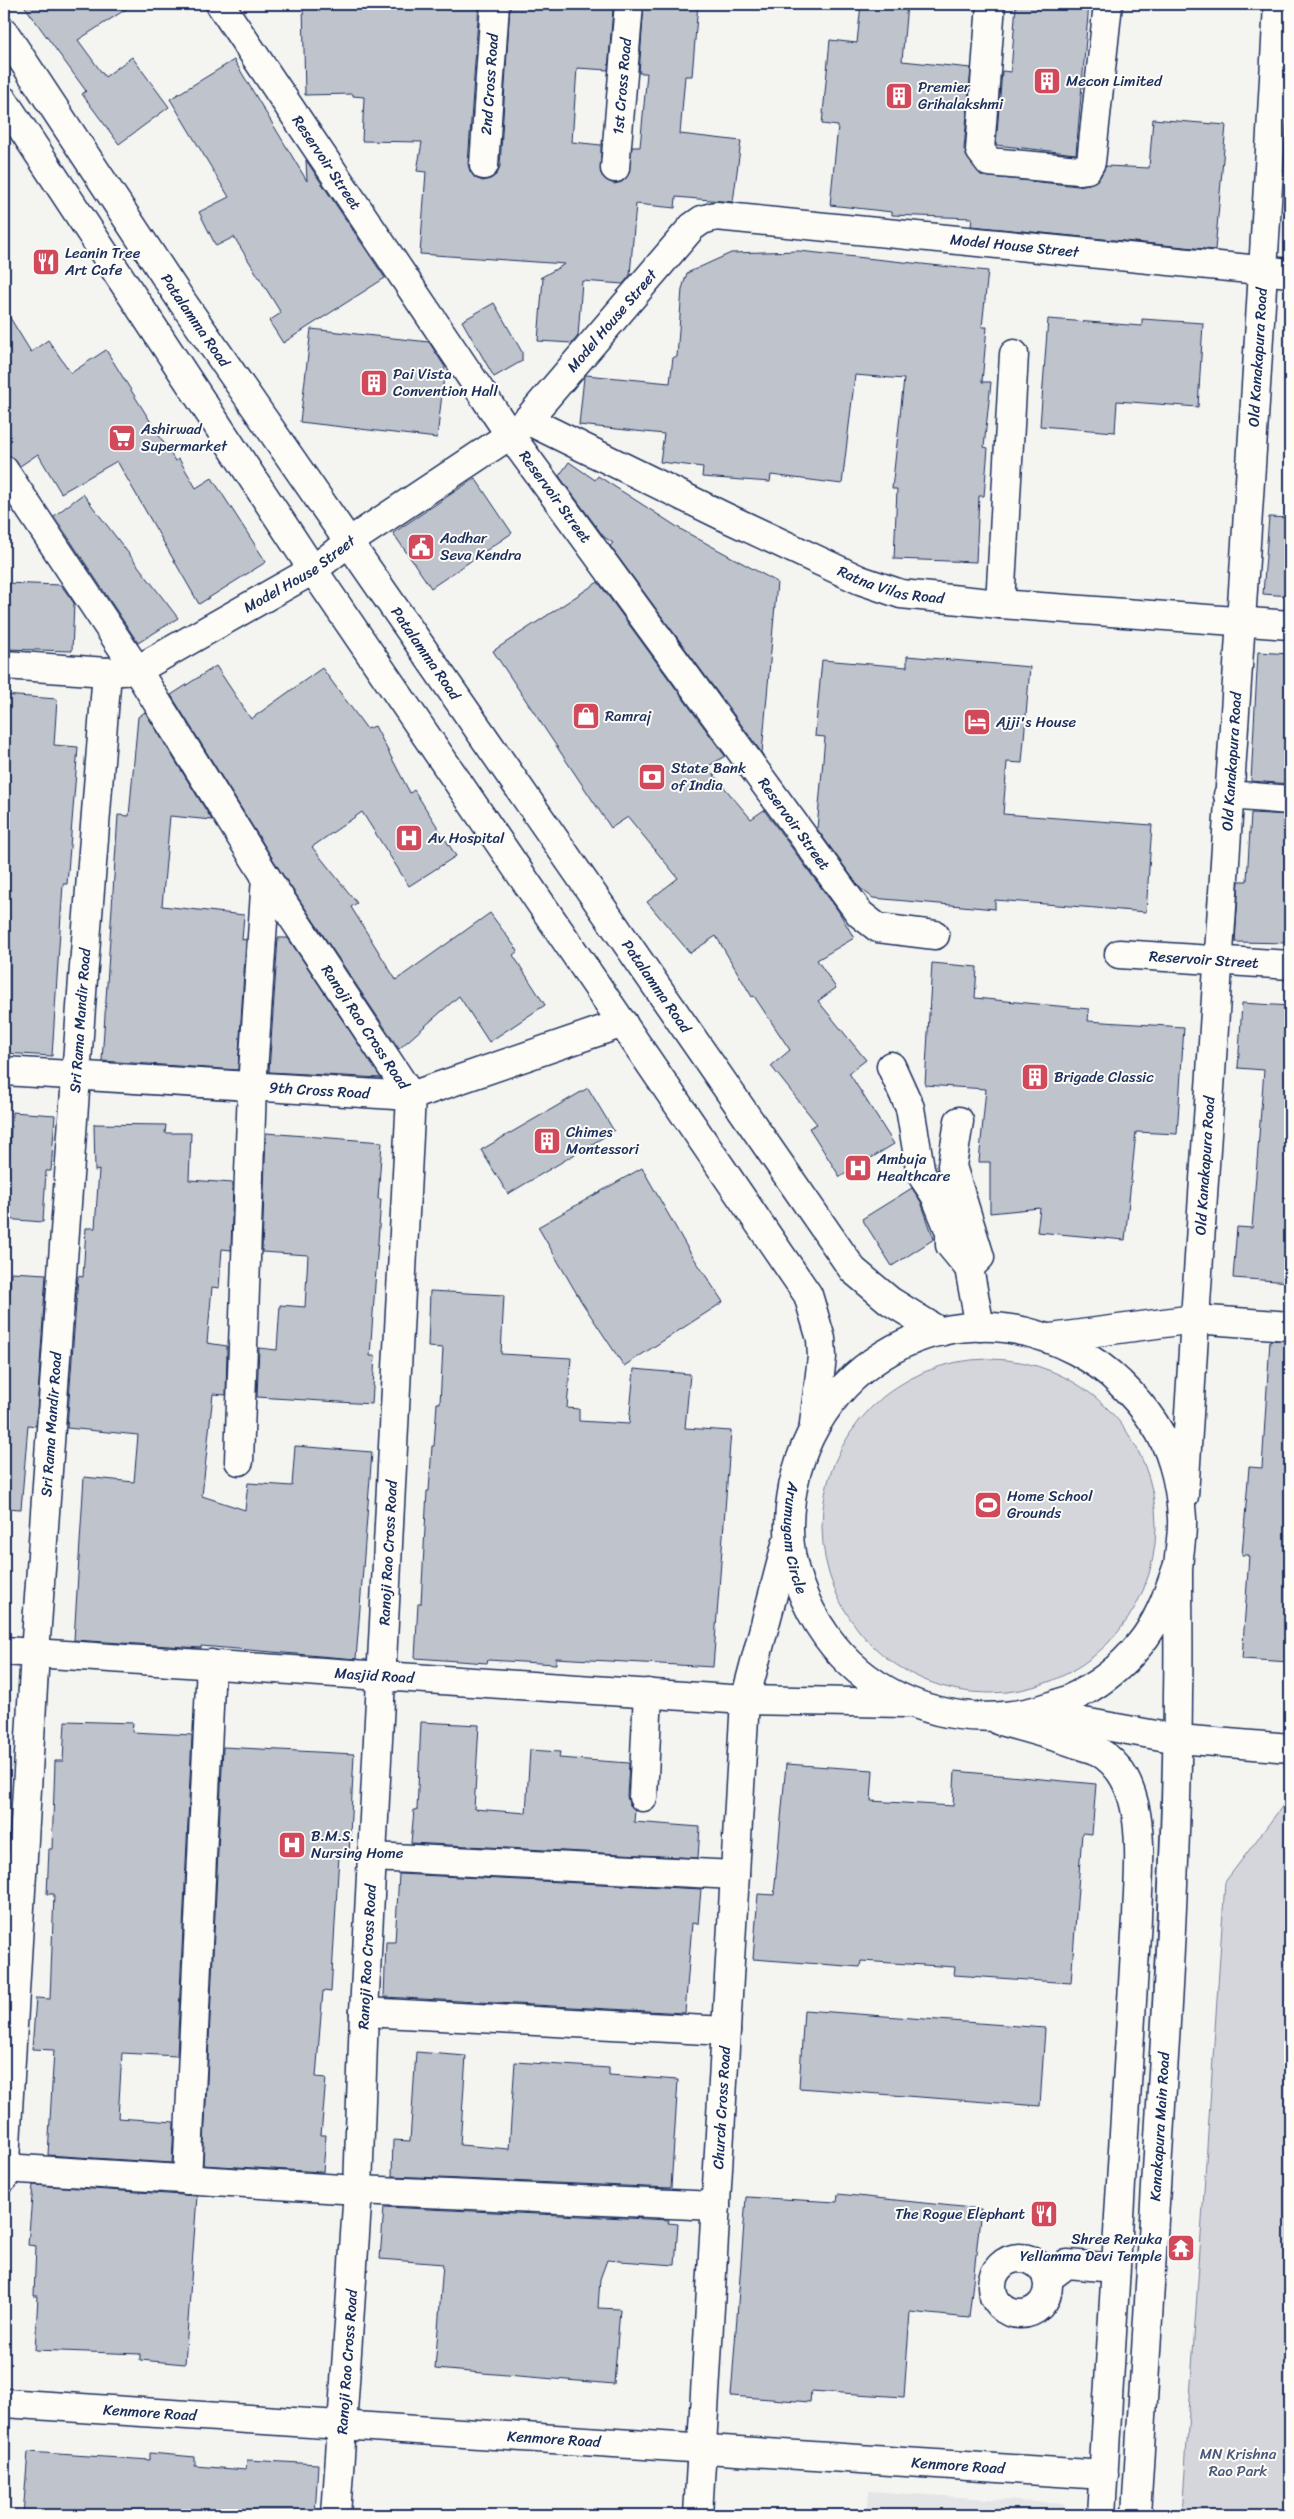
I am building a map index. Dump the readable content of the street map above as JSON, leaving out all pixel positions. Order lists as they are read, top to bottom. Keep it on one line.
{"streets":{"street":["2nd Cross Road","1st Cross Road","Reservoir Street","Model House Street","Patalamma Road","Old Kanakapura Road","Ratna Vilas Road","Sri Rama Mandir Road","Ranoji Rao Cross Road","9th Cross Road","Arumugam Circle","Masjid Road","Church Cross Road","Kanakapura Main Road","Kenmore Road"]},"crossings":[["Reservoir Street","Model House Street"],["Reservoir Street","Old Kanakapura Road"],["Reservoir Street","Ratna Vilas Road"],["Model House Street","Patalamma Road"],["Model House Street","Old Kanakapura Road"],["Model House Street","Ratna Vilas Road"],["Model House Street","Sri Rama Mandir Road"],["Model House Street","Ranoji Rao Cross Road"],["Patalamma Road","Arumugam Circle"],["Old Kanakapura Road","Ratna Vilas Road"],["Old Kanakapura Road","Arumugam Circle"],["Sri Rama Mandir Road","9th Cross Road"],["Sri Rama Mandir Road","Masjid Road"],["Ranoji Rao Cross Road","9th Cross Road"],["Ranoji Rao Cross Road","Masjid Road"],["Ranoji Rao Cross Road","Kenmore Road"],["Arumugam Circle","Masjid Road"],["Arumugam Circle","Church Cross Road"],["Arumugam Circle","Kanakapura Main Road"],["Masjid Road","Church Cross Road"],["Church Cross Road","Kenmore Road"]],"parks":["MN Krishna Rao Park"],"places":{"building":["Mecon Limited","Premier Grihalakshmi","Pai Vista Convention Hall","Brigade Classic","Chimes Montessori"],"restaurant":["Leanin Tree Art Cafe","The Rogue Elephant"],"supermarket":["Ashirwad Supermarket"],"public building":["Aadhar Seva Kendra"],"shop":["Ramraj"],"hotel":["Ajji's House"],"bank":["State Bank of India"],"hospital":["Av Hospital","Ambuja Healthcare","B.M.S. Nursing Home"],"sports":["Home School Grounds"],"temple":["Shree Renuka Yellamma Devi Temple"]}}
